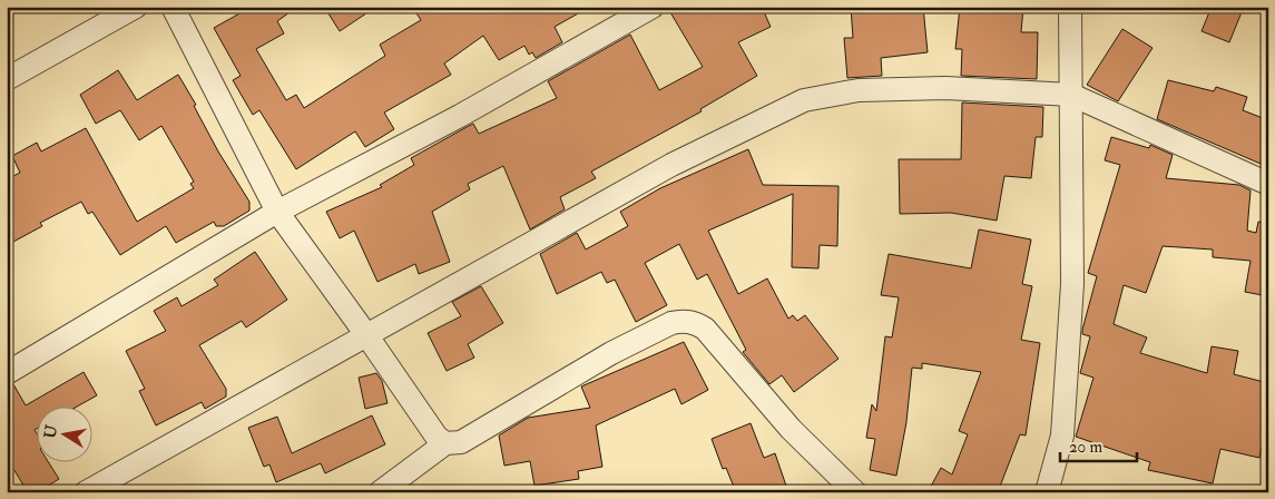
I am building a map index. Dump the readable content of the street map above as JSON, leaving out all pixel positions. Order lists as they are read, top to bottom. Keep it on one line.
{"scale_bar":"20 m","north":"left"}
